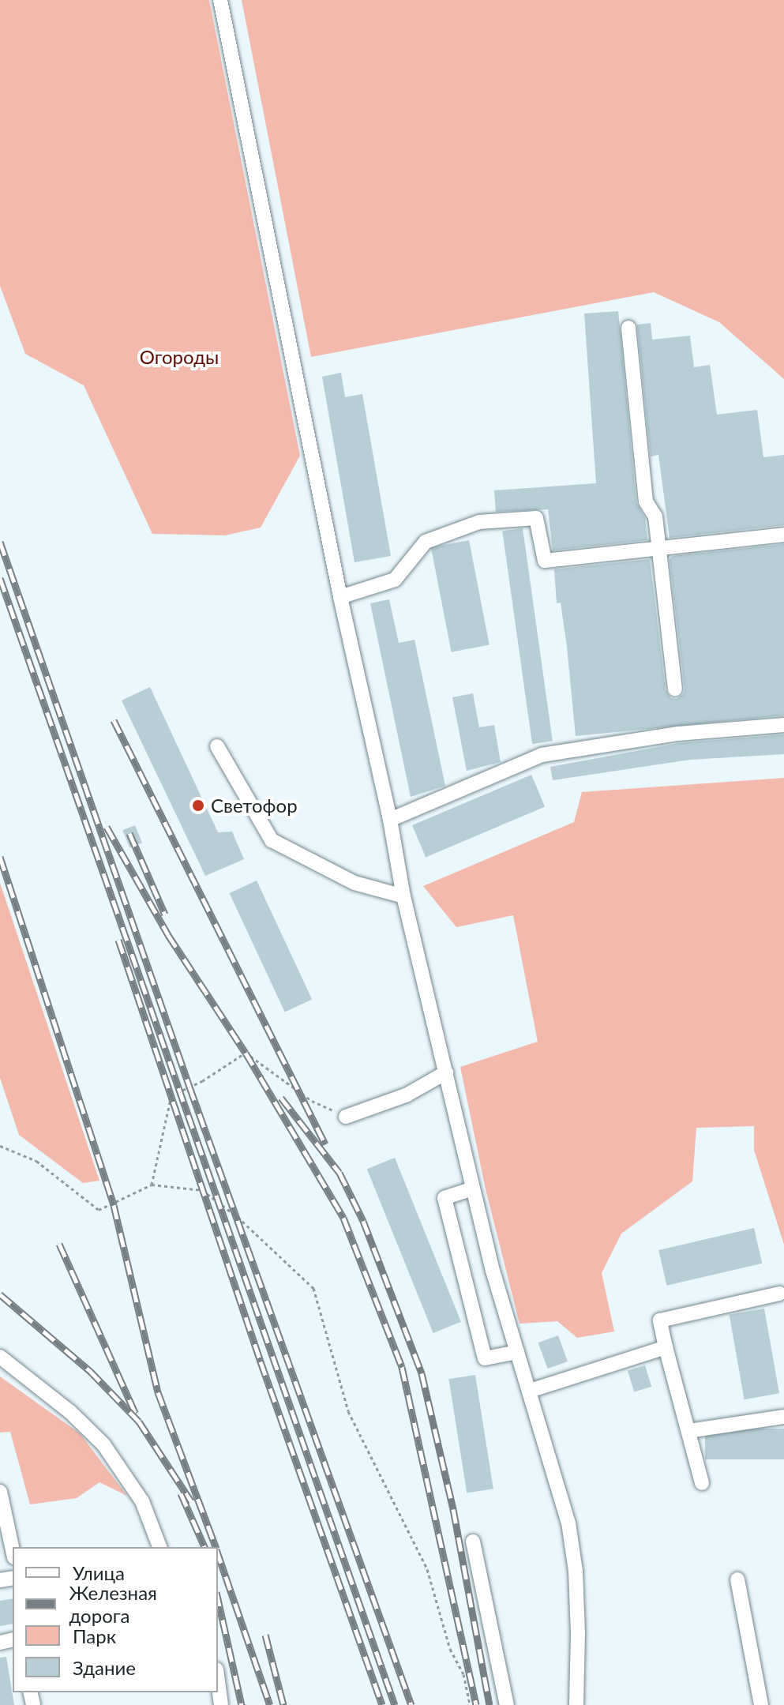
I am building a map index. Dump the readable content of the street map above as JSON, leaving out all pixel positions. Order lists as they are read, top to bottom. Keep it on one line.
{"parks":["Огороды"],"places":["Светофор"],"legend":["Улица","Железная дорога","Парк","Здание"]}
